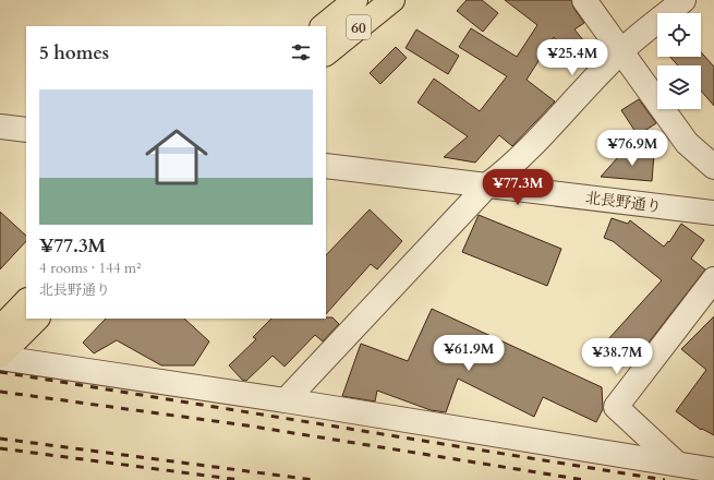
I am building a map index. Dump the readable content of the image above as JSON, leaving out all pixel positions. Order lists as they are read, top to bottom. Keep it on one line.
{"streets":{"main road":["60"],"street":["北長野通り"]},"page":{"heading":"5 homes","price":["¥25.4M","¥76.9M","¥77.3M","¥61.9M","¥38.7M"],"list":[{"name":"¥77.3M","note":"4 rooms · 144 m² · 北長野通り"}]}}
